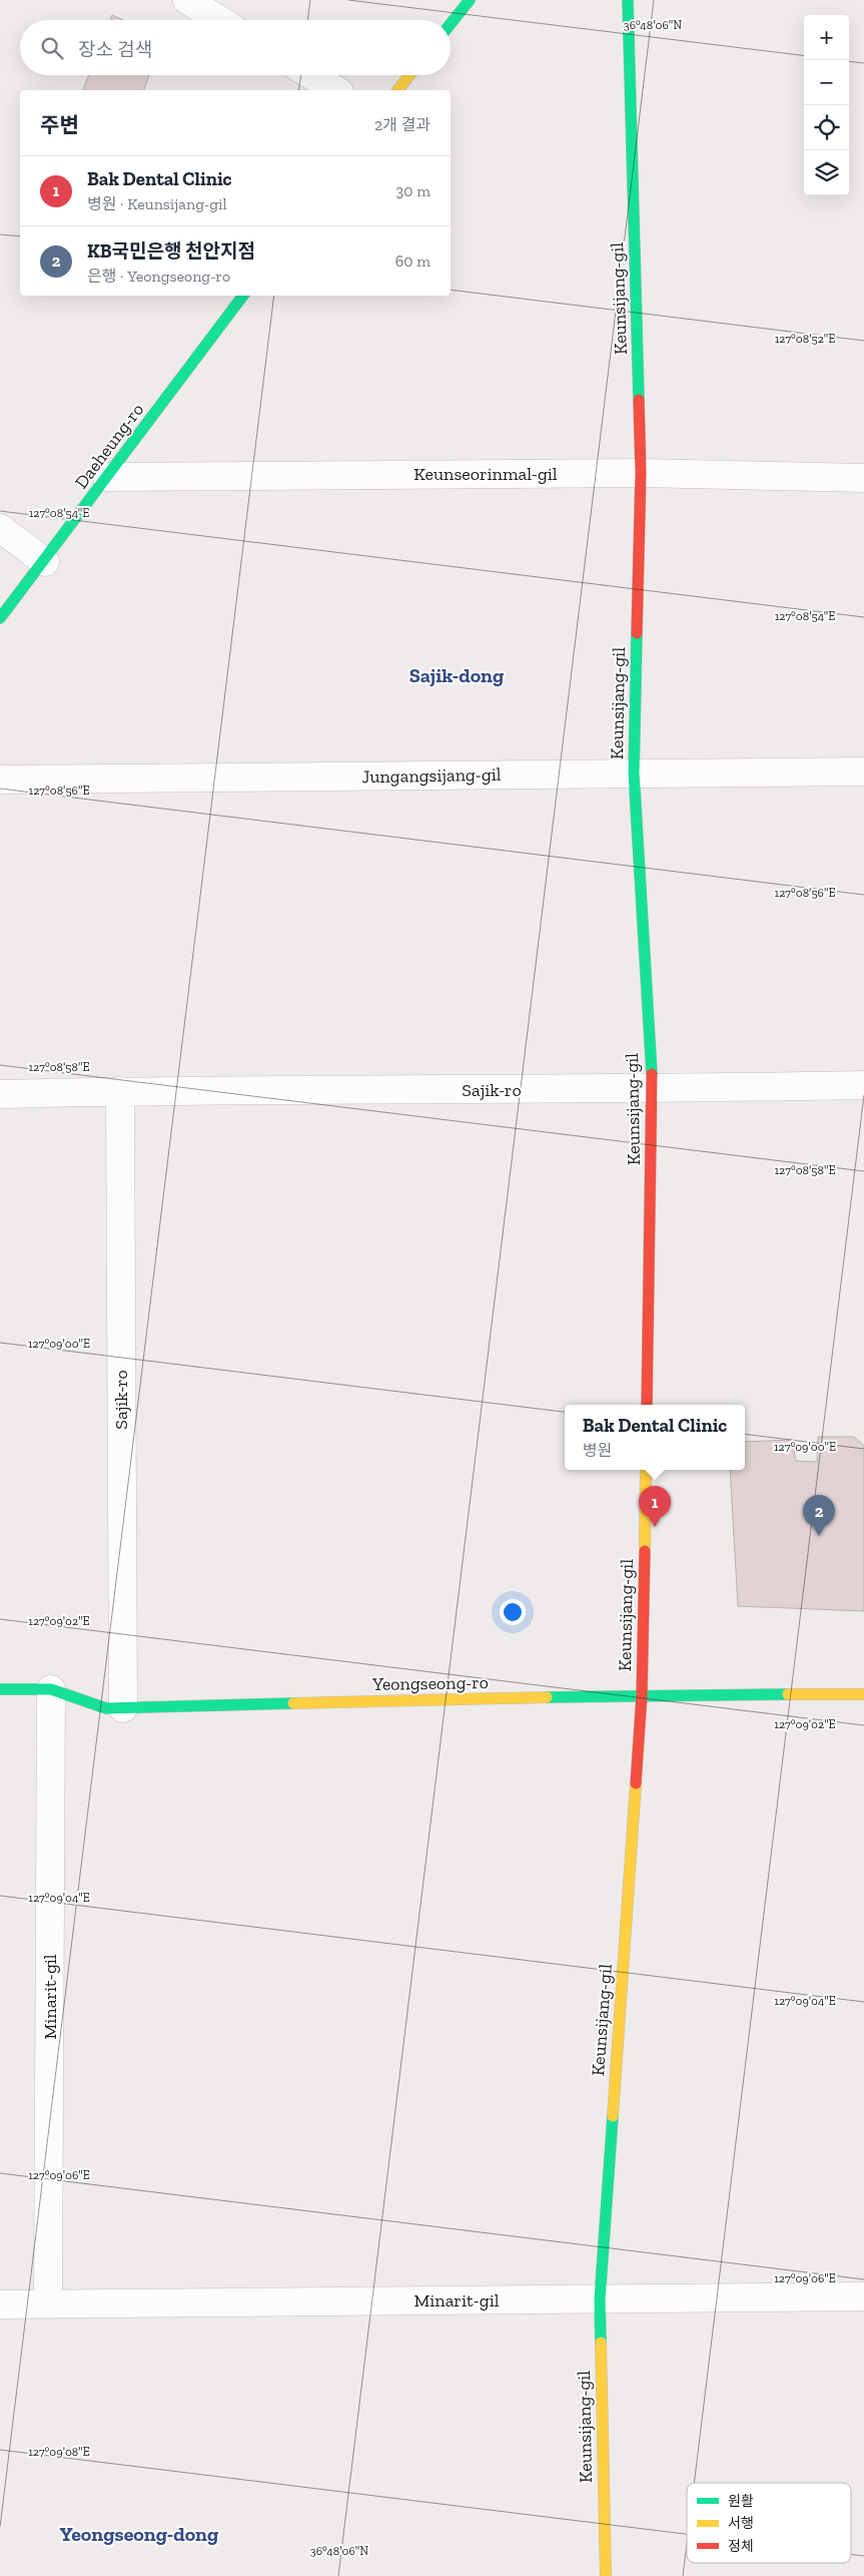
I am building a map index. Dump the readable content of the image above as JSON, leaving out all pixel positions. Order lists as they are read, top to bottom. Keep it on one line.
{"streets":{"street":["Keunsijang-gil","Daeheung-ro","Keunseorinmal-gil","Jungangsijang-gil","Sajik-ro","Yeongseong-ro","Minarit-gil"]},"crossings":[["Keunsijang-gil","Keunseorinmal-gil"],["Keunsijang-gil","Jungangsijang-gil"],["Keunsijang-gil","Sajik-ro"],["Keunsijang-gil","Yeongseong-ro"],["Keunsijang-gil","Minarit-gil"],["Daeheung-ro","Keunseorinmal-gil"],["Sajik-ro","Yeongseong-ro"],["Yeongseong-ro","Minarit-gil"]],"districts":["Sajik-dong","Yeongseong-dong"],"legend":["원활","서행","정체"],"page":{"map_buttons":["+","−"],"search":"장소 검색","heading":["주변","2개 결과"],"list":[{"mark":"1","name":"Bak Dental Clinic","note":"병원 · Keunsijang-gil","value":"30 m"},{"mark":"2","name":"KB국민은행 천안지점","note":"은행 · Yeongseong-ro","value":"60 m"}],"popup":["Bak Dental Clinic","병원"],"pins":["1","2"]},"coordinates":["36°48'06\"N","127°08'52\"E","127°08'54\"E","127°08'56\"E","127°08'58\"E","127°09'00\"E","127°09'02\"E","127°09'04\"E","127°09'06\"E","127°09'08\"E"]}
